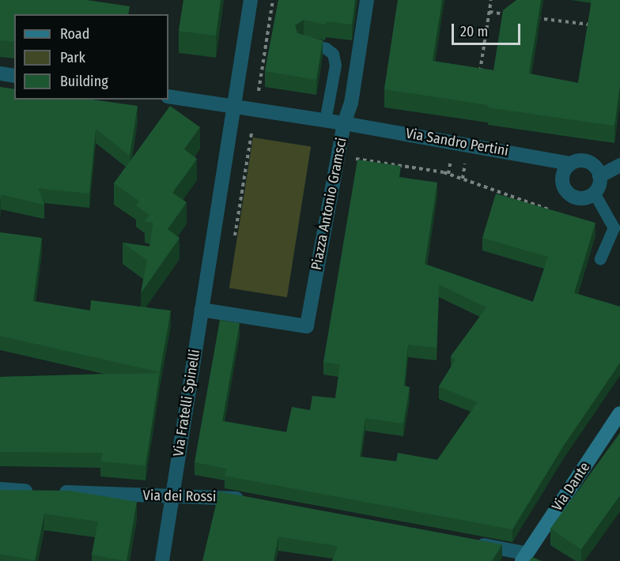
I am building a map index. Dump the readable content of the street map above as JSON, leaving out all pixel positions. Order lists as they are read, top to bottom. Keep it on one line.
{"streets":{"main road":["Via Dante"],"street":["Via Sandro Pertini","Piazza Antonio Gramsci","Via Fratelli Spinelli","Via dei Rossi"]},"crossings":[["Via Sandro Pertini","Piazza Antonio Gramsci"],["Piazza Antonio Gramsci","Via Fratelli Spinelli"],["Via Fratelli Spinelli","Via dei Rossi"]],"legend":["Road","Park","Building"],"scale_bar":"20 m"}
